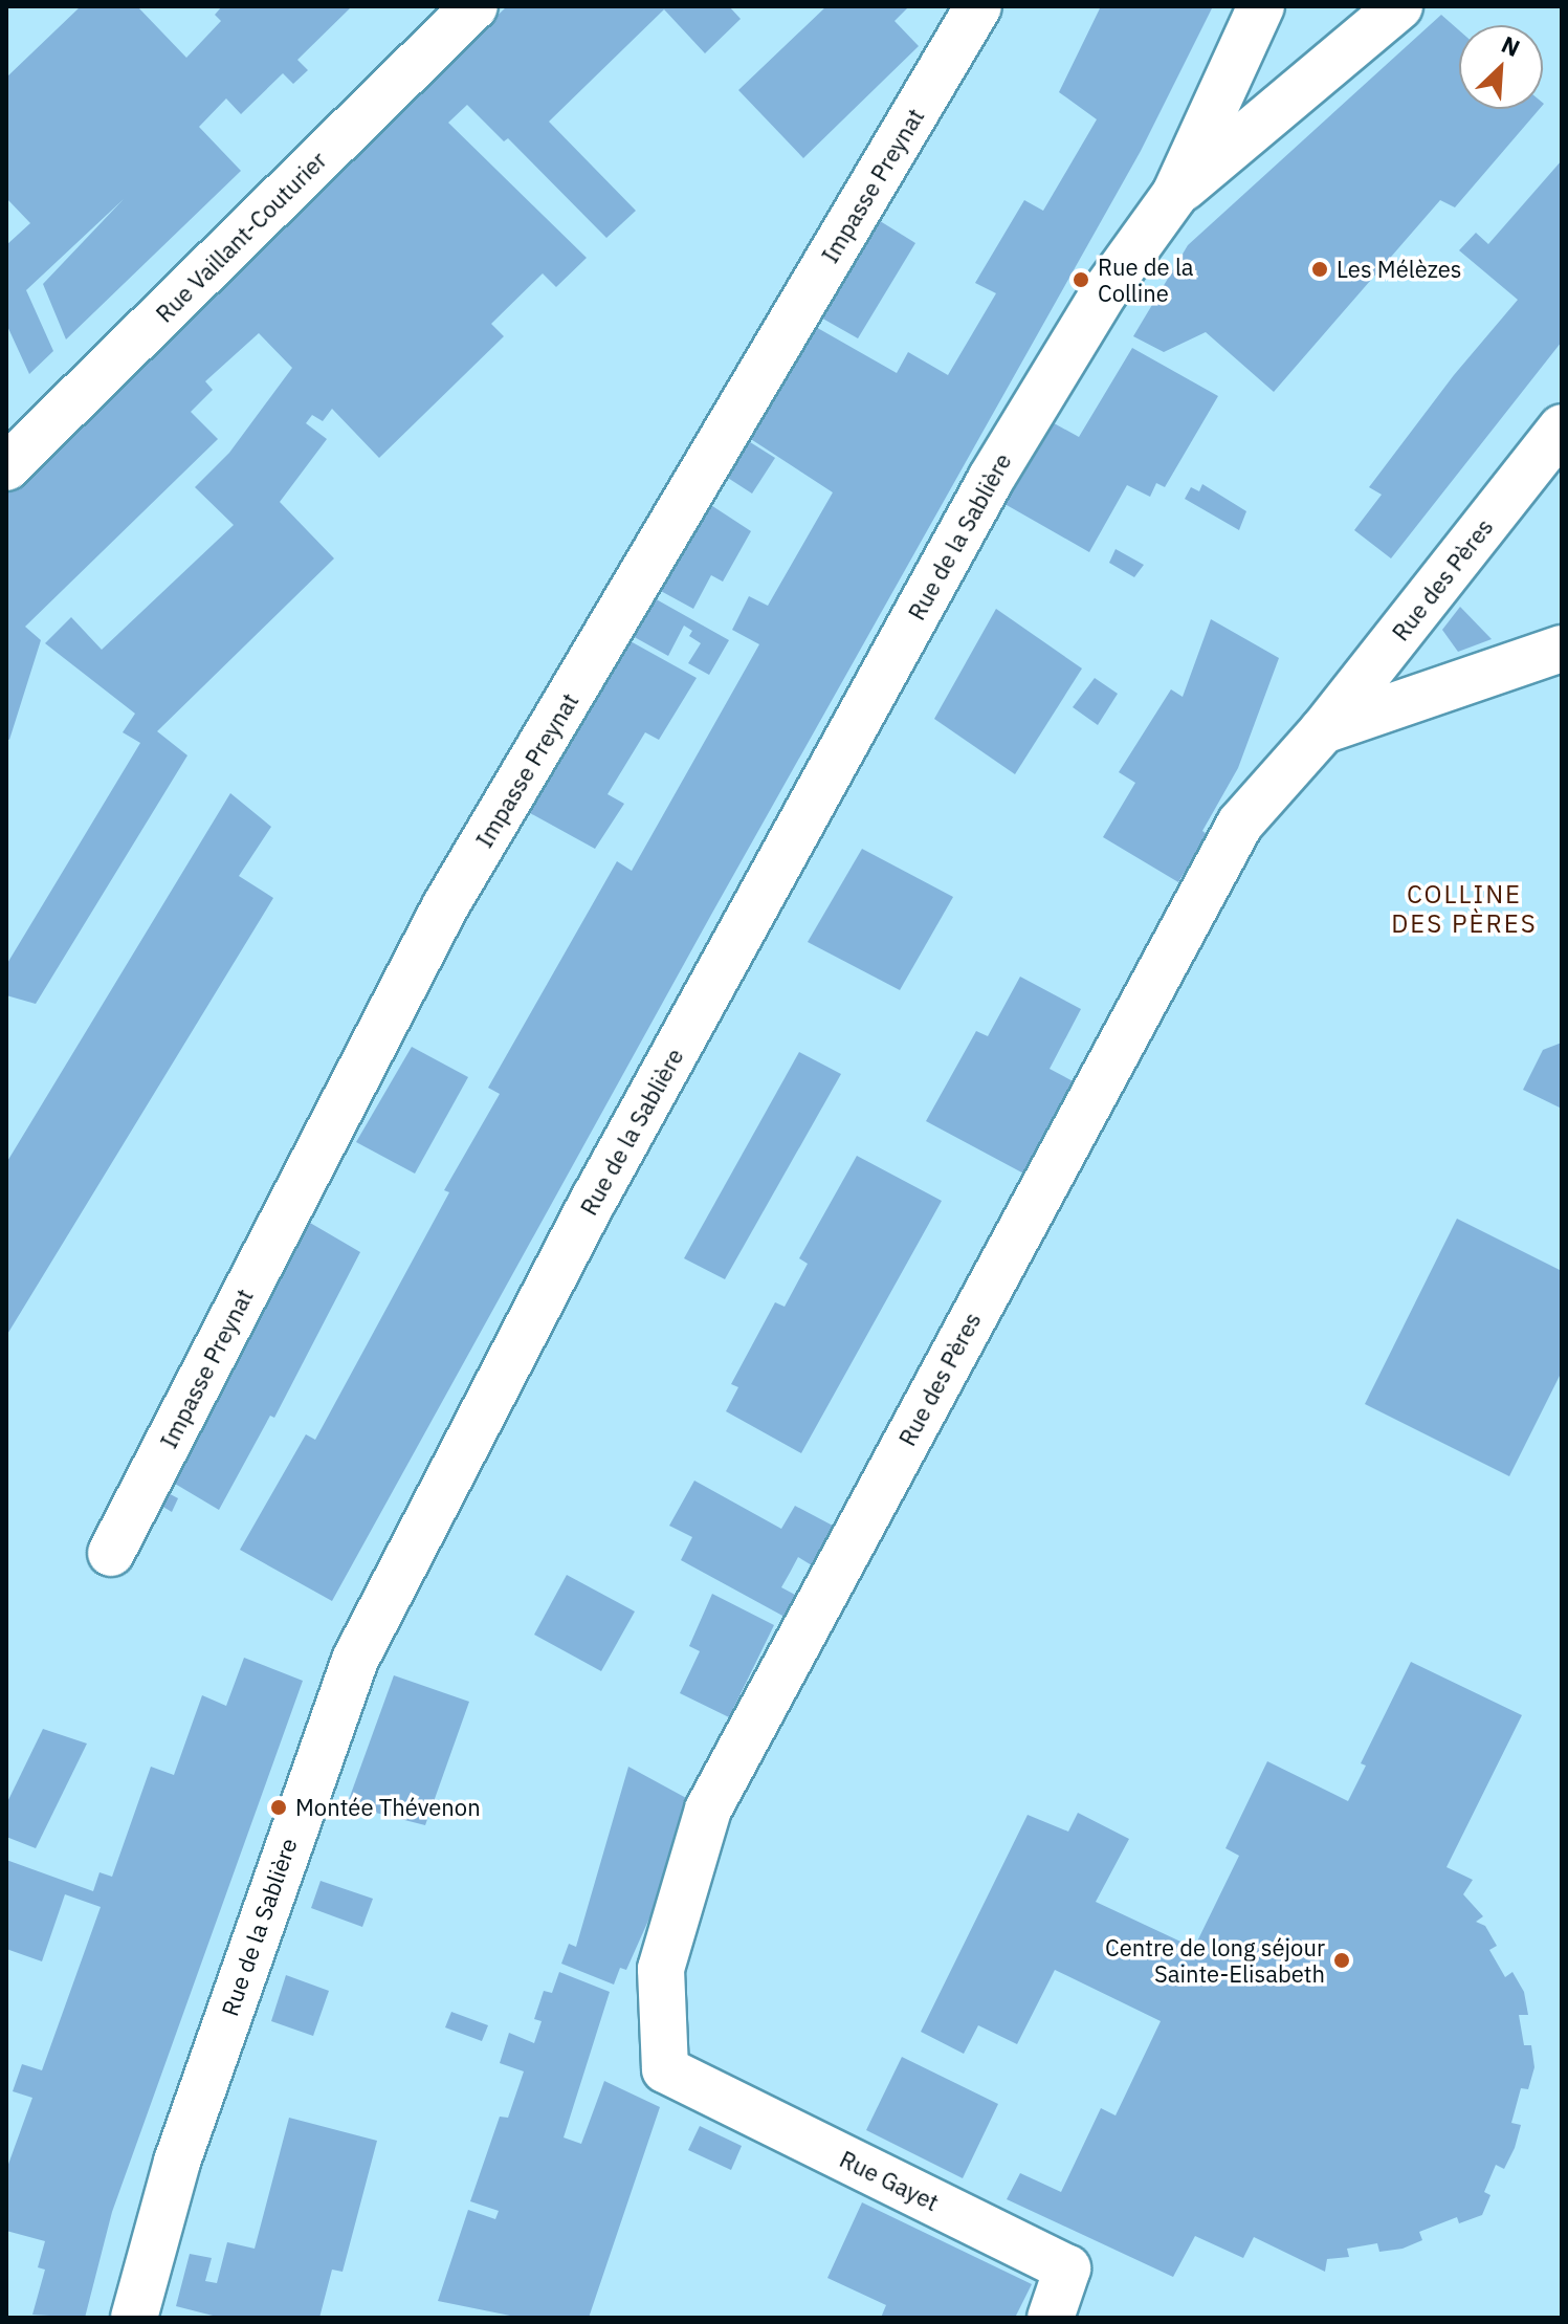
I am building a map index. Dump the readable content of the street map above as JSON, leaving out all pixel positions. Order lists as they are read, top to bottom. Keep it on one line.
{"streets":{"street":["Impasse Preynat","Rue Vaillant-Couturier","Rue de la Sablière","Rue des Pères","Rue Gayet"]},"crossings":[["Rue des Pères","Rue Gayet"]],"districts":["COLLINE DES PÈRES"],"places":["Les Mélèzes","Rue de la Colline","Montée Thévenon","Centre de long séjour Sainte-Elisabeth"],"north":"top right"}
